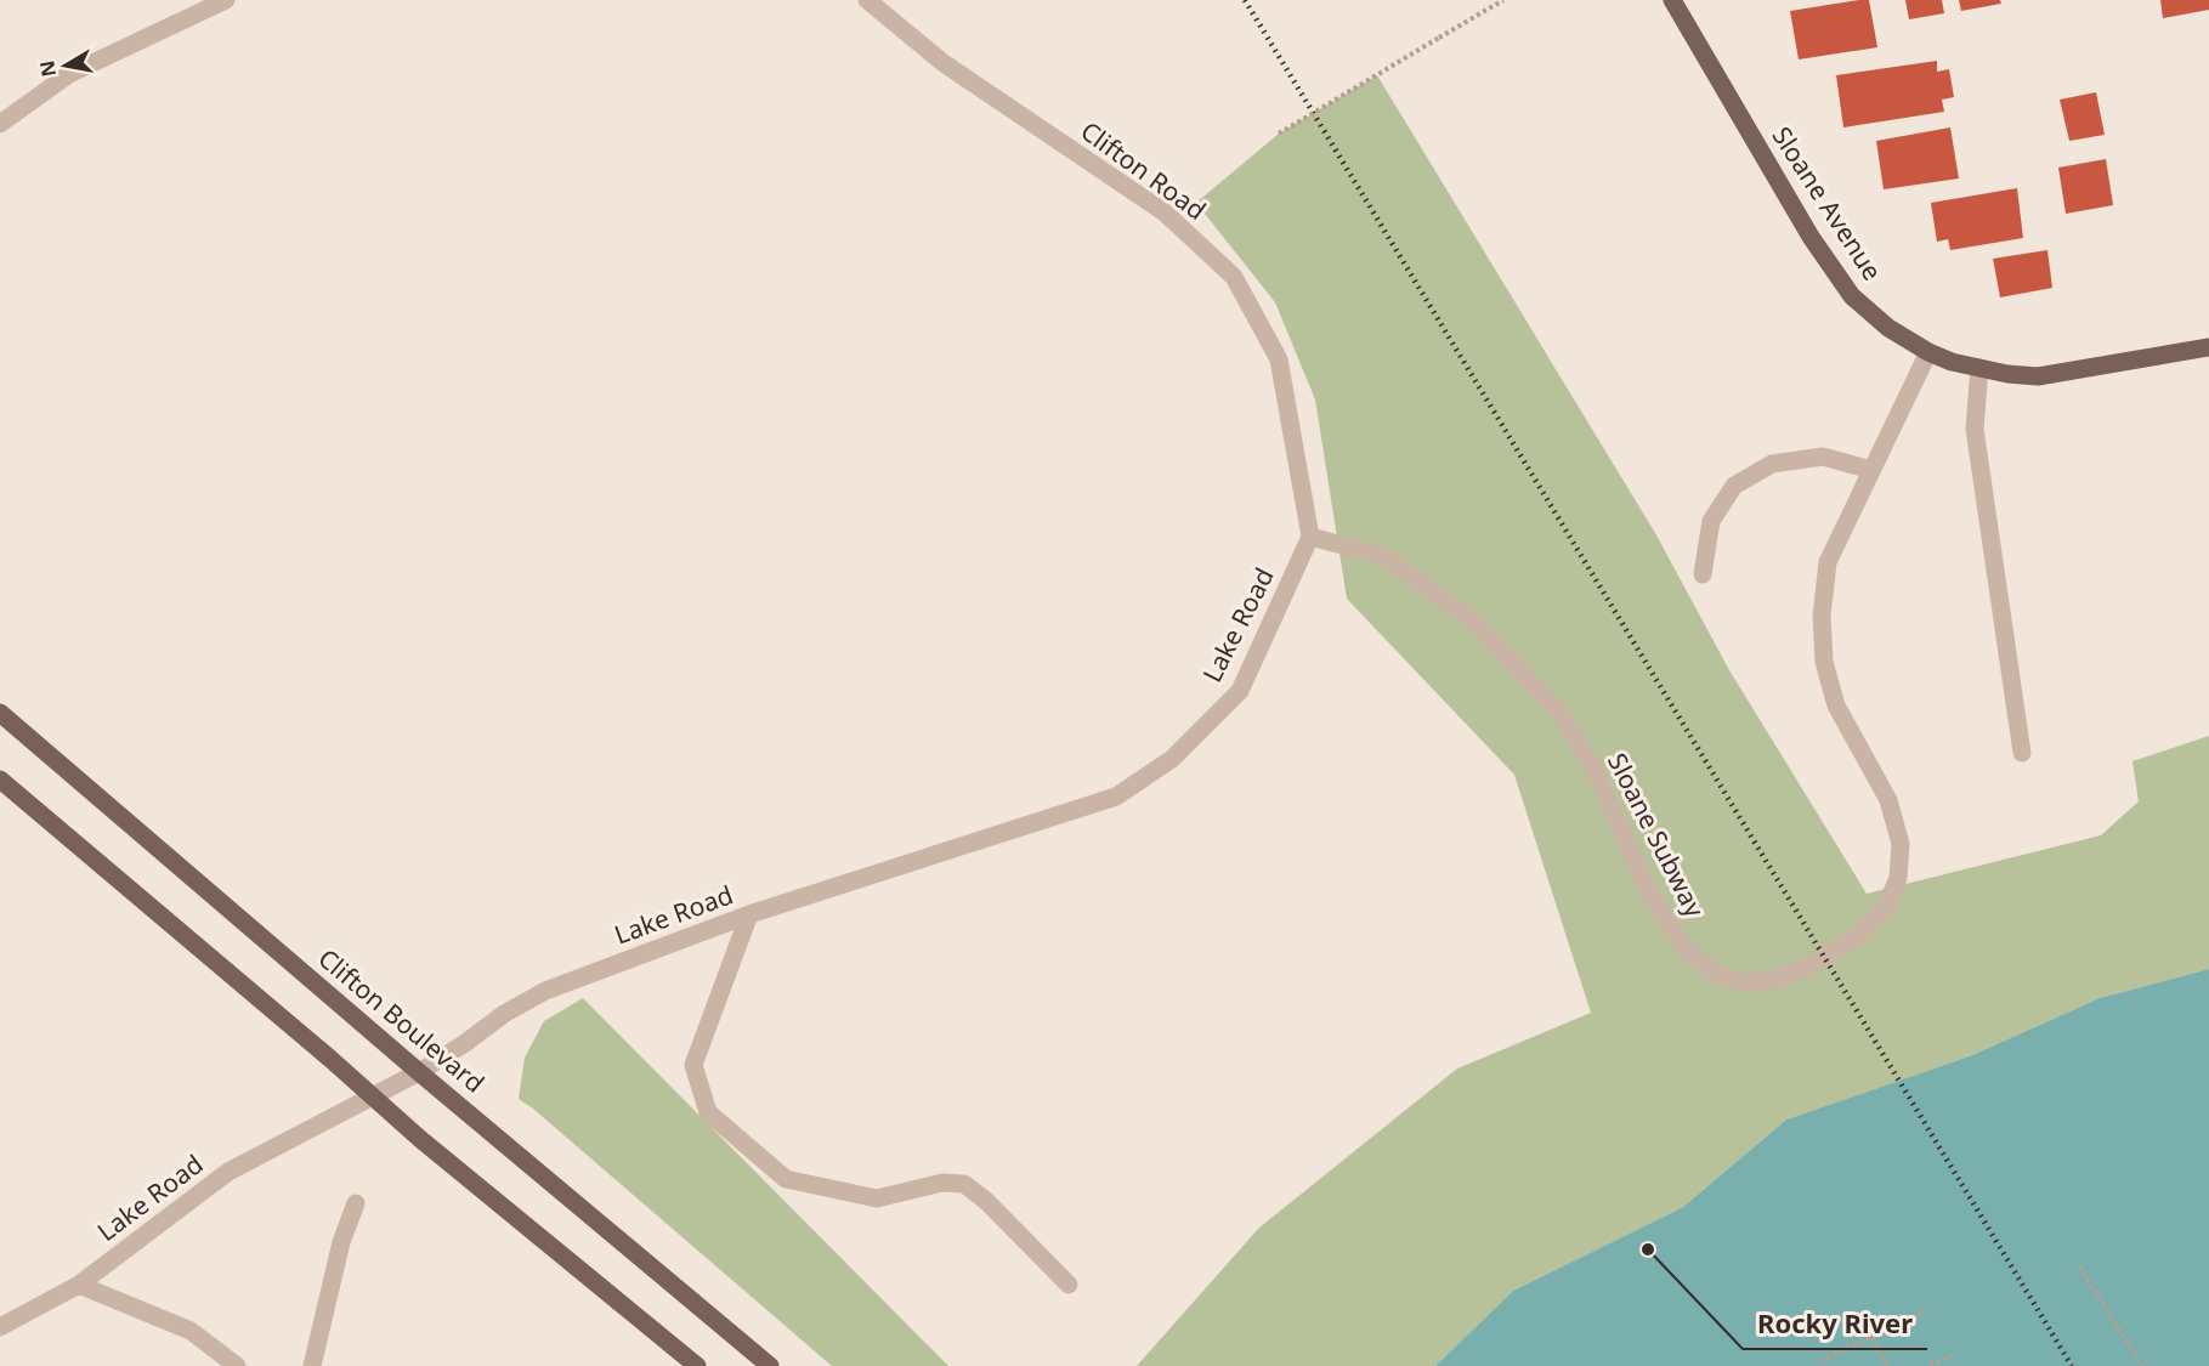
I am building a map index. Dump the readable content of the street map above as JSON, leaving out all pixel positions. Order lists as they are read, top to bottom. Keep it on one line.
{"streets":{"main road":["Sloane Avenue","Clifton Boulevard"],"street":["Clifton Road","Lake Road","Sloane Subway"]},"crossings":[["Clifton Road","Lake Road"],["Clifton Road","Sloane Subway"],["Sloane Avenue","Sloane Subway"],["Lake Road","Sloane Subway"],["Lake Road","Clifton Boulevard"]],"places":["Rocky River"],"north":"left"}
